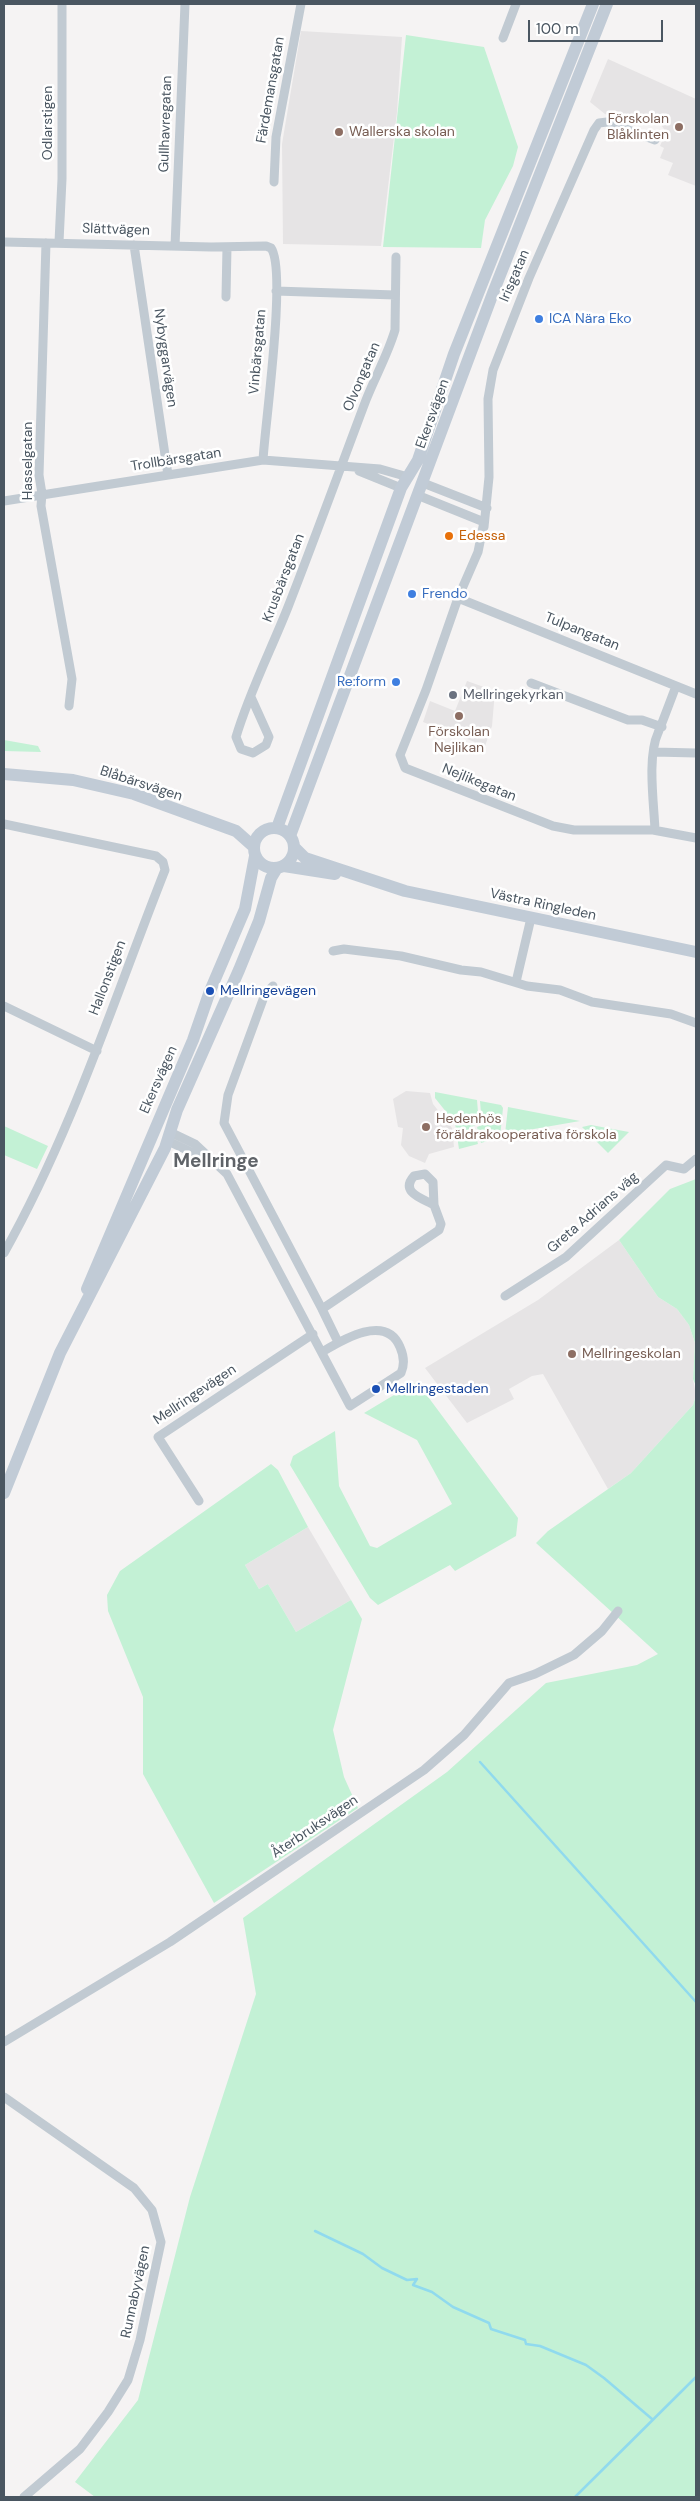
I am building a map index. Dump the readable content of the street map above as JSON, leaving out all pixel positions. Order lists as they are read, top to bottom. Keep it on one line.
{"streets":{"main road":["Ekersvägen","Blåbärsvägen","Västra Ringleden"],"street":["Färdemansgatan","Odlarstigen","Gullhavregatan","Slättvägen","Irisgatan","Vinbärsgatan","Nybyggarvägen","Olvongatan","Trollbärsgatan","Hasselgatan","Krusbärsgatan","Tulpangatan","Nejlikegatan","Hallonstigen","Greta Adrians väg","Mellringevägen","Återbruksvägen","Runnabyvägen"]},"crossings":[["Odlarstigen","Slättvägen"],["Gullhavregatan","Slättvägen"],["Slättvägen","Vinbärsgatan"],["Slättvägen","Nybyggarvägen"],["Slättvägen","Hasselgatan"],["Irisgatan","Nejlikegatan"],["Vinbärsgatan","Trollbärsgatan"],["Nybyggarvägen","Trollbärsgatan"],["Olvongatan","Trollbärsgatan"],["Olvongatan","Krusbärsgatan"],["Ekersvägen","Trollbärsgatan"],["Ekersvägen","Blåbärsvägen"],["Ekersvägen","Västra Ringleden"],["Trollbärsgatan","Hasselgatan"],["Trollbärsgatan","Krusbärsgatan"],["Tulpangatan","Nejlikegatan"],["Blåbärsvägen","Västra Ringleden"]],"districts":["Mellringe"],"places":["Förskolan Blåklinten","Wallerska skolan","ICA Nära Eko","Edessa","Frendo","Re:form","Mellringekyrkan","Förskolan Nejlikan","Mellringevägen","Hedenhös föräldrakooperativa förskola","Mellringeskolan","Mellringestaden"],"scale_bar":"100 m"}
